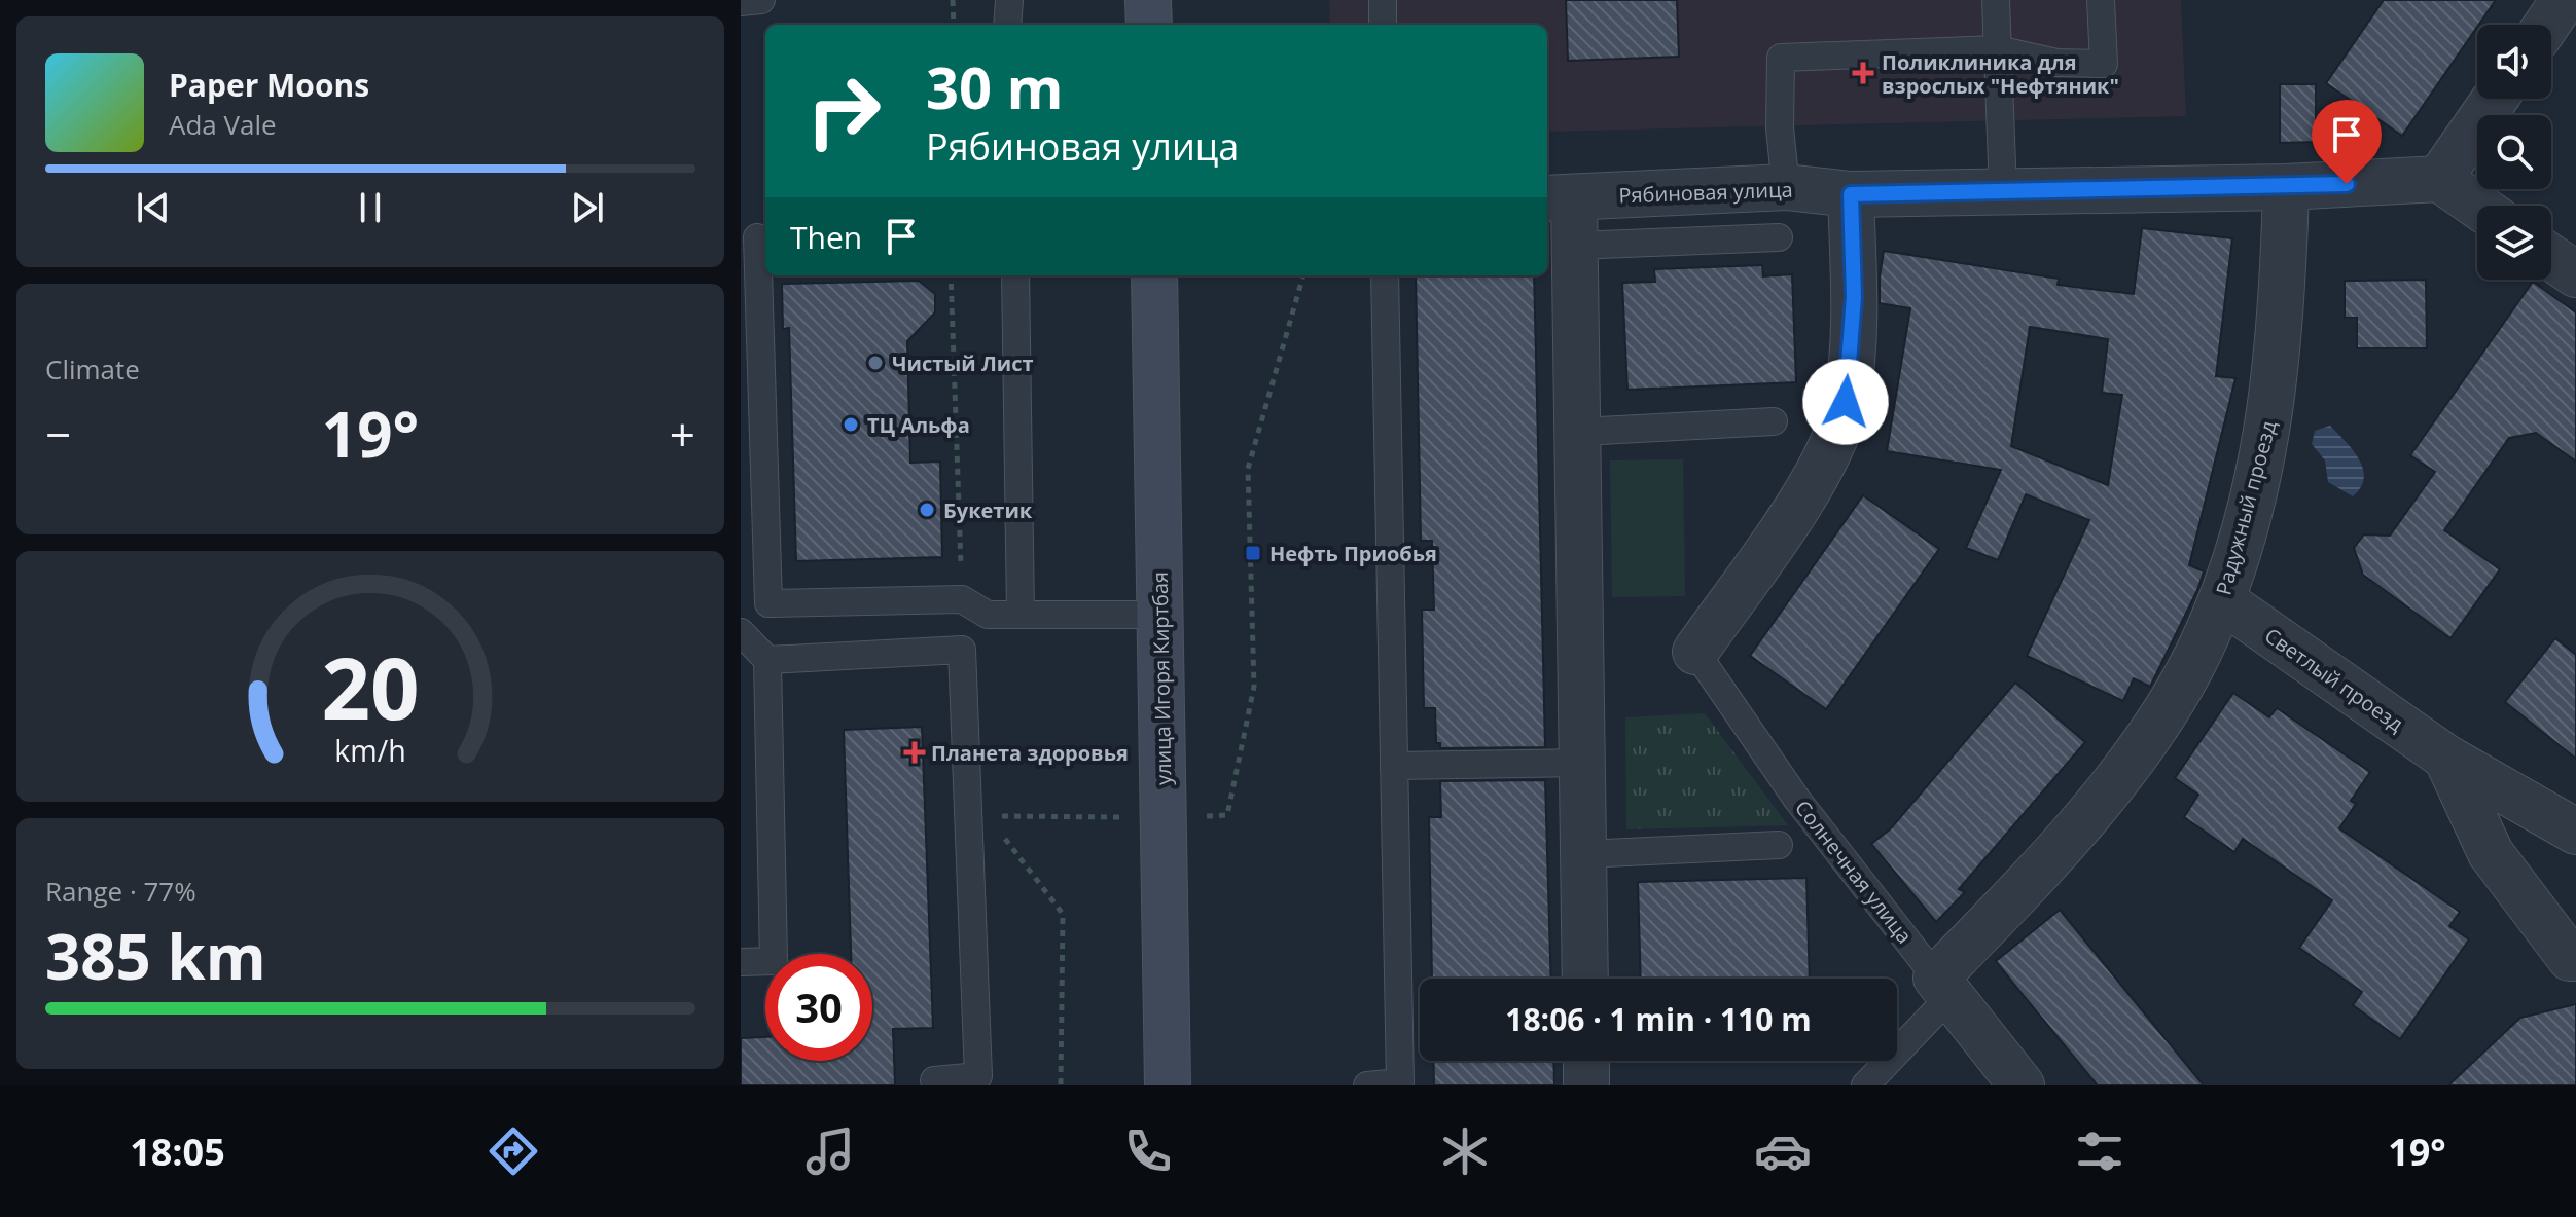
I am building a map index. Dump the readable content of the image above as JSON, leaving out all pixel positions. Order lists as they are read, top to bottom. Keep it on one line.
{"streets":{"main road":["улица Игоря Киртбая"],"street":["Рябиновая улица","Радужный проезд","Светлый проезд","Солнечная улица"]},"crossings":[["Рябиновая улица","Радужный проезд"],["Радужный проезд","Светлый проезд"],["Радужный проезд","Солнечная улица"]],"places":{"health":["Поликлиника для взрослых \"Нефтяник\"","Планета здоровья"],"other":["Чистый Лист","ТЦ Альфа","Букетик"],"transit":["Нефть Приобья"]},"page":{"turn":["30 m","Рябиновая улица"],"song":["Paper Moons","Ada Vale"],"then":"Then","tile":["Climate",["Range · 77%","385 km"]],"heat":["−","19°","+"],"limit":"30","trip":"18:06 · 1 min · 110 m","tabs":["18:05","19°"],"gauge":["20","km/h"]}}
